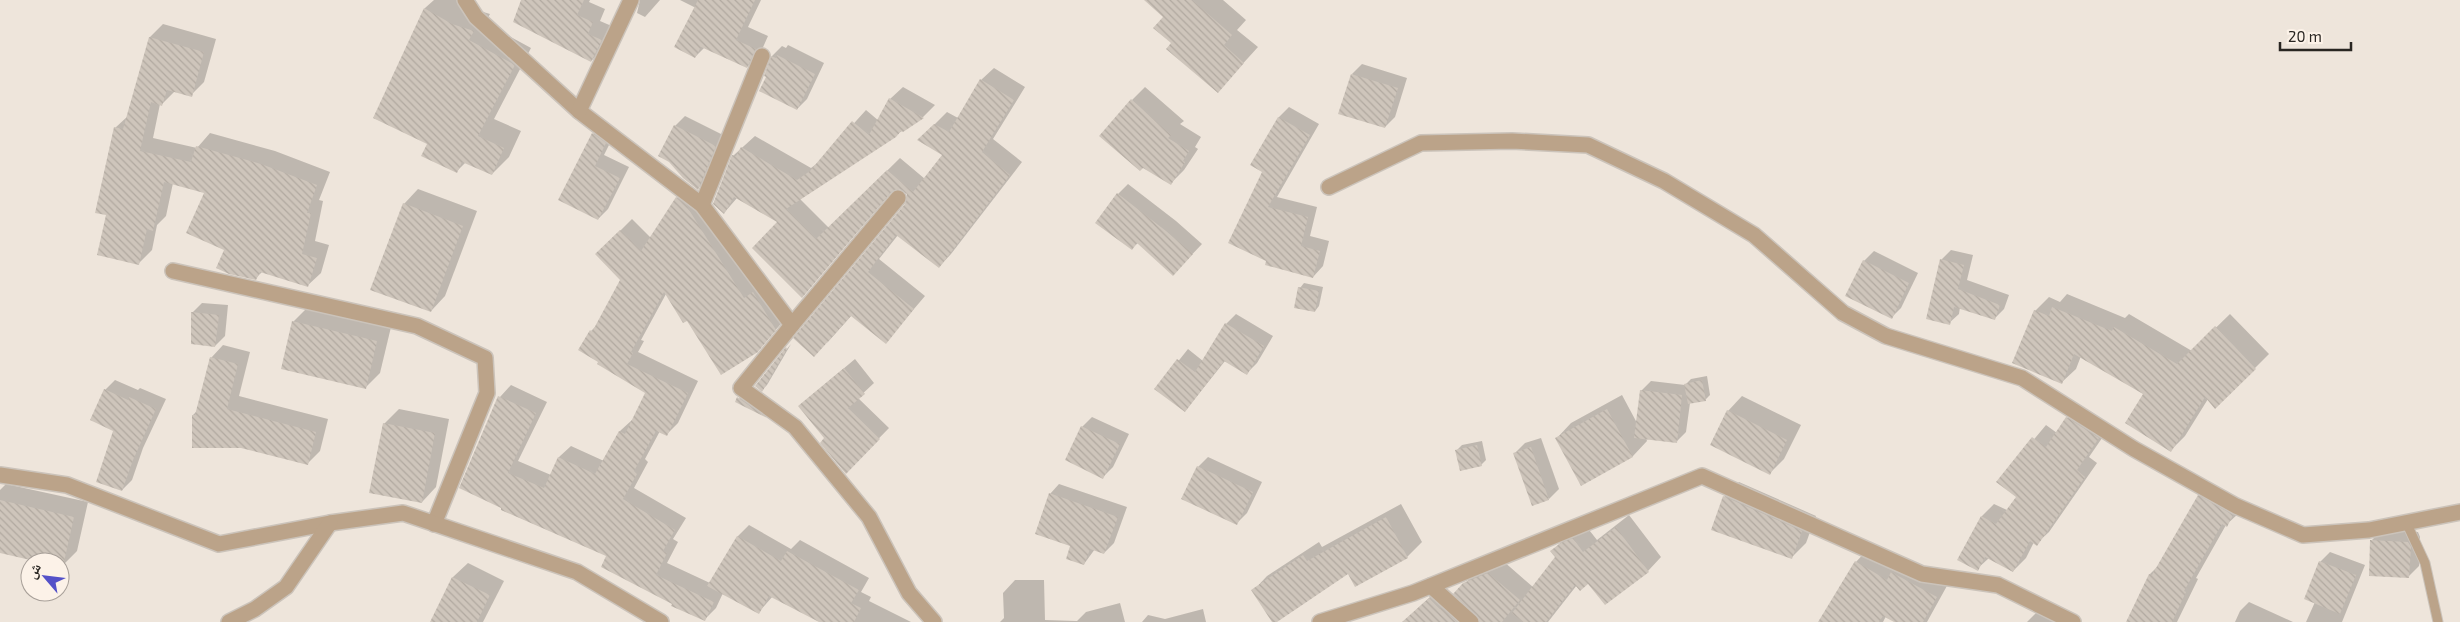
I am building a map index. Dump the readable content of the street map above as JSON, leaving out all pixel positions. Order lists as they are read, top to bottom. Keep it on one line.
{"scale_bar":"20 m","north":"top left"}
